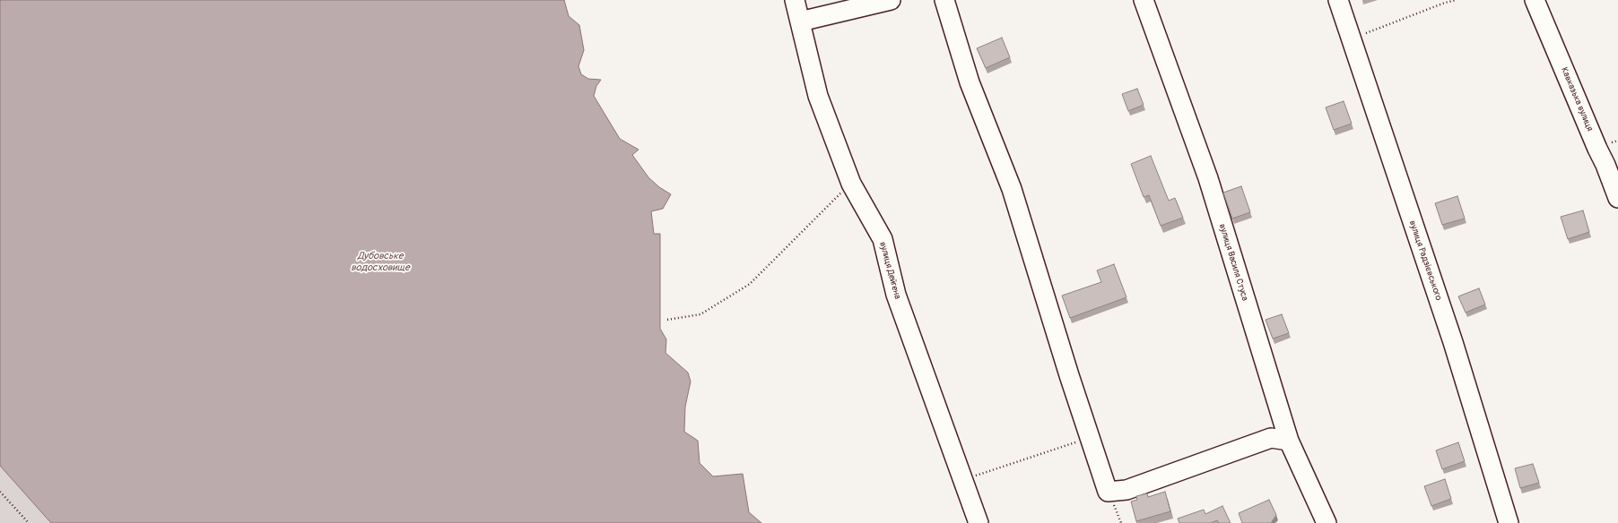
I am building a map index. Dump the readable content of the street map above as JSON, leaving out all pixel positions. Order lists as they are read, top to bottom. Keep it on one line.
{"streets":{"street":["Кавказька вулиця","вулиця Радзієвського","вулиця Василя Стуса","вулиця Дейгена"]},"water":["Дубовське водосховище"]}
